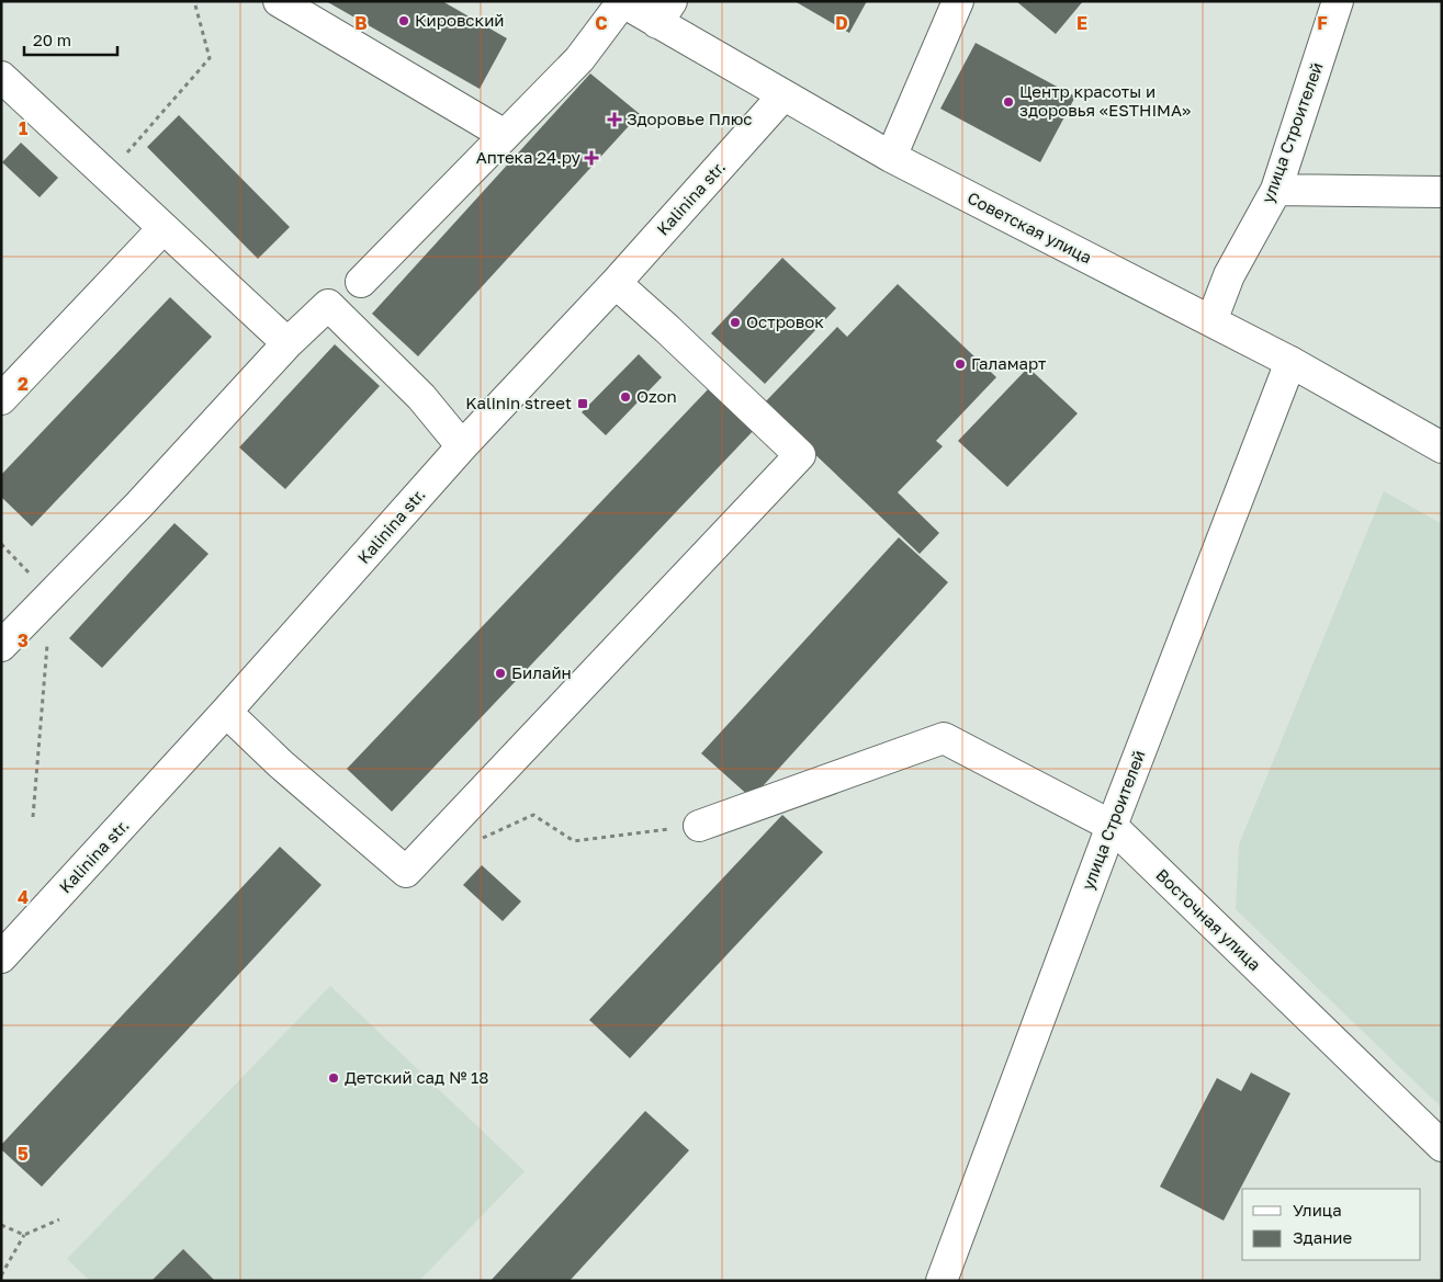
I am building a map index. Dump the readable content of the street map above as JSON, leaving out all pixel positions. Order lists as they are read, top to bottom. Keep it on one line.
{"streets":{"street":["улица Строителей","Kalinina str.","Советская улица","Восточная улица"]},"crossings":[["улица Строителей","Советская улица"],["улица Строителей","Восточная улица"],["Kalinina str.","Советская улица"]],"places":{"other":["Кировский","Центр красоты и здоровья «ESTHIMA»","Островок","Галамарт","Ozon","Билайн","Детский сад № 18"],"health":["Здоровье Плюс","Аптека 24.ру"],"transit":["Kalinin street"]},"legend":["Улица","Здание"],"scale_bar":"20 m","grid":{"columns":["B","C","D","E","F"],"rows":["1","2","3","4","5"]}}
